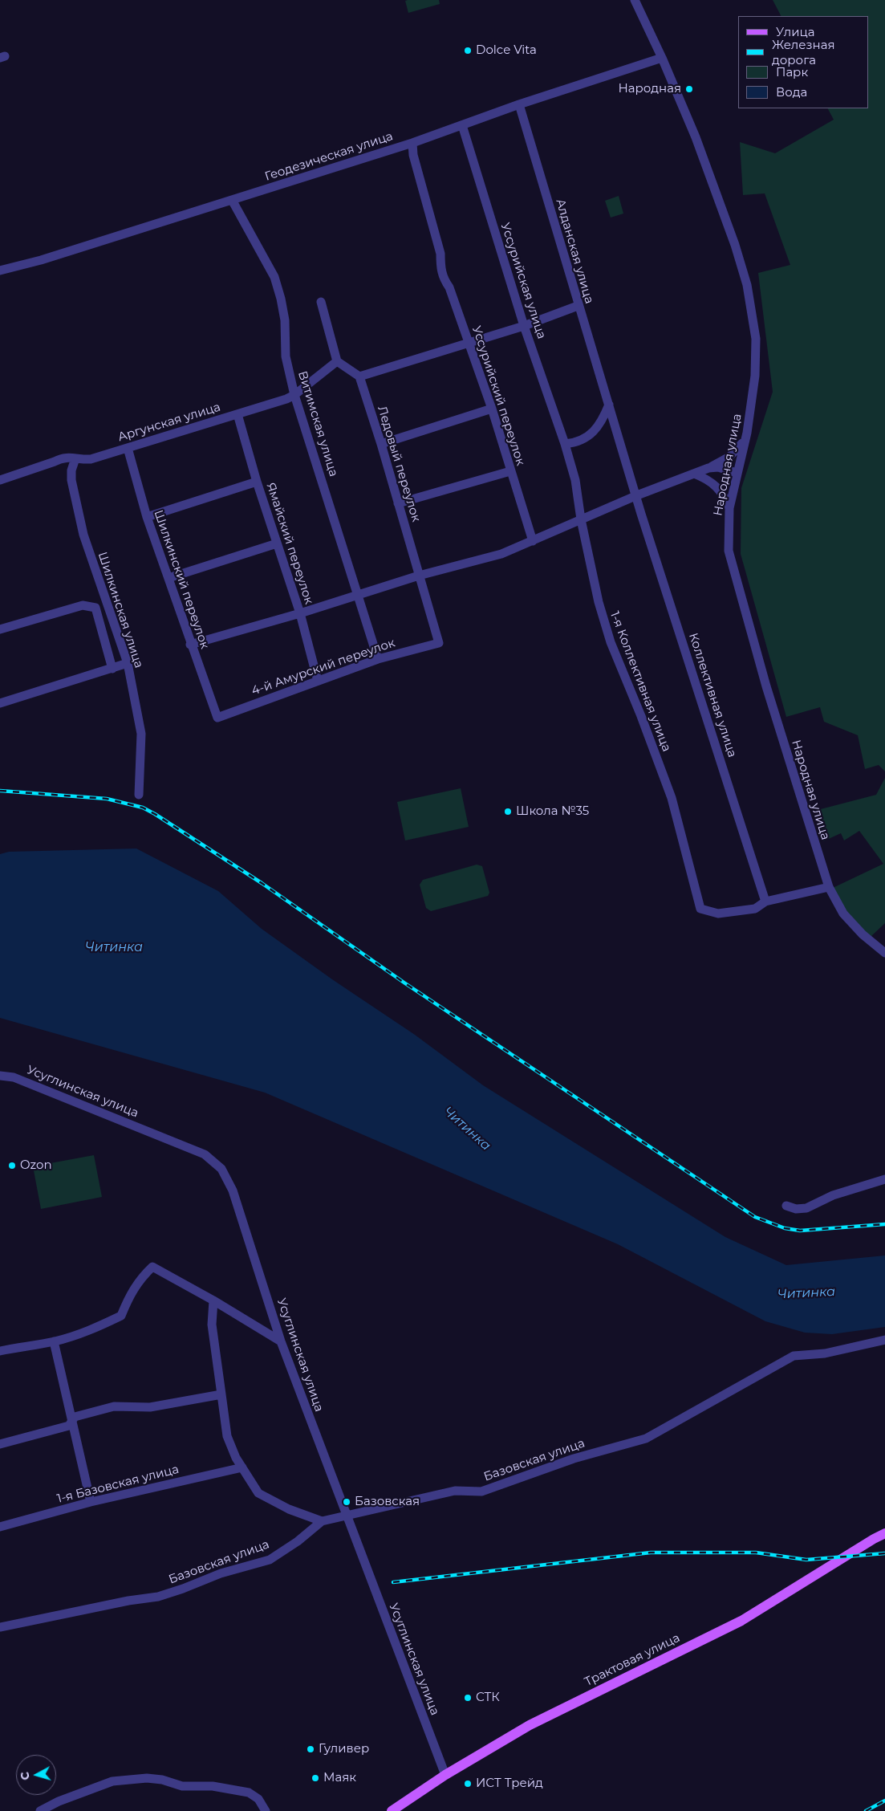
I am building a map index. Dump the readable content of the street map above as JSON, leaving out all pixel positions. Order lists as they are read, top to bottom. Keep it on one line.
{"streets":{"main road":["Трактовая улица"],"street":["Геодезическая улица","Алданская улица","Уссурийская улица","Уссурийский переулок","Аргунская улица","Витимская улица","Ледовый переулок","Народная улица","Ямайский переулок","Шилкинский переулок","Шилкинская улица","4-й Амурский переулок","1-я Коллективная улица","Коллективная улица","Усуглинская улица","Базовская улица","1-я Базовская улица"]},"crossings":[["Геодезическая улица","Алданская улица"],["Геодезическая улица","Уссурийская улица"],["Геодезическая улица","Уссурийский переулок"],["Геодезическая улица","Витимская улица"],["Геодезическая улица","Народная улица"],["Алданская улица","Коллективная улица"],["Уссурийская улица","1-я Коллективная улица"],["Аргунская улица","Витимская улица"],["Аргунская улица","Ямайский переулок"],["Аргунская улица","Шилкинский переулок"],["Аргунская улица","Шилкинская улица"],["Витимская улица","4-й Амурский переулок"],["Ледовый переулок","4-й Амурский переулок"],["Ямайский переулок","4-й Амурский переулок"],["Шилкинский переулок","4-й Амурский переулок"],["1-я Коллективная улица","Коллективная улица"],["Усуглинская улица","Базовская улица"],["Усуглинская улица","Трактовая улица"]],"water":["Читинка"],"places":["Dolce Vita","Народная","Школа №35","Ozon","Базовская","СТК","Гуливер","Маяк","ИСТ Трейд"],"legend":["Улица","Железная дорога","Парк","Вода"],"north":"left"}
